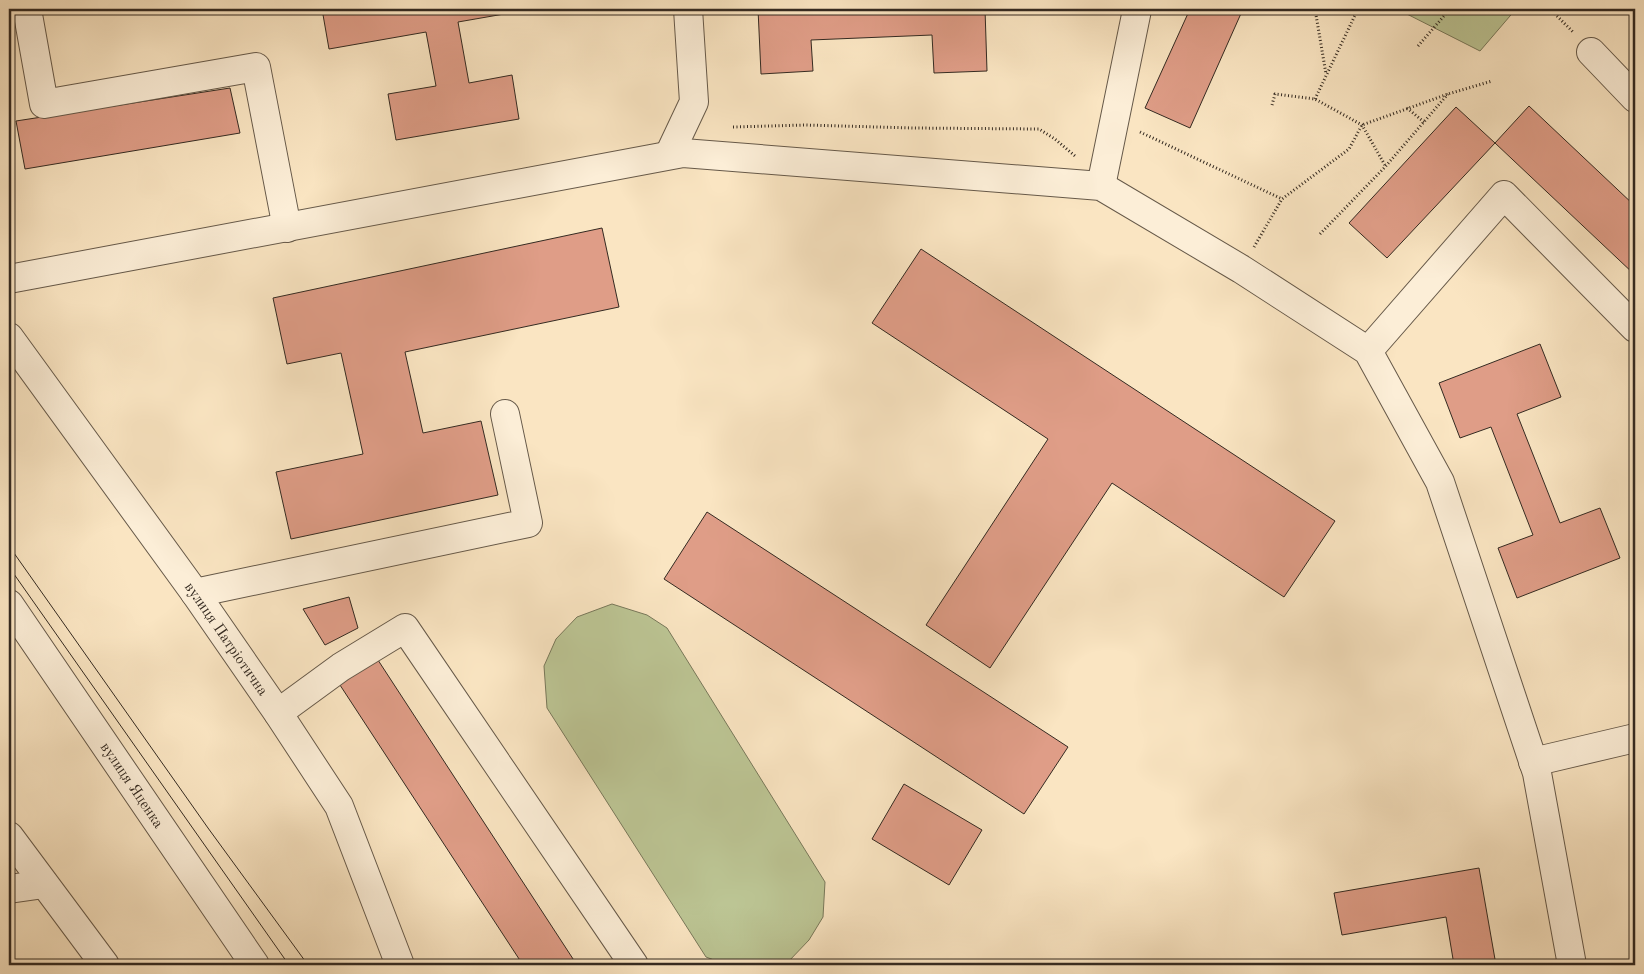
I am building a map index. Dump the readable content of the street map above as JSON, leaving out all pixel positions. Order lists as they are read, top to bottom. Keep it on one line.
{"streets":{"street":["вулиця Патріотична","вулиця Яценка"]}}
